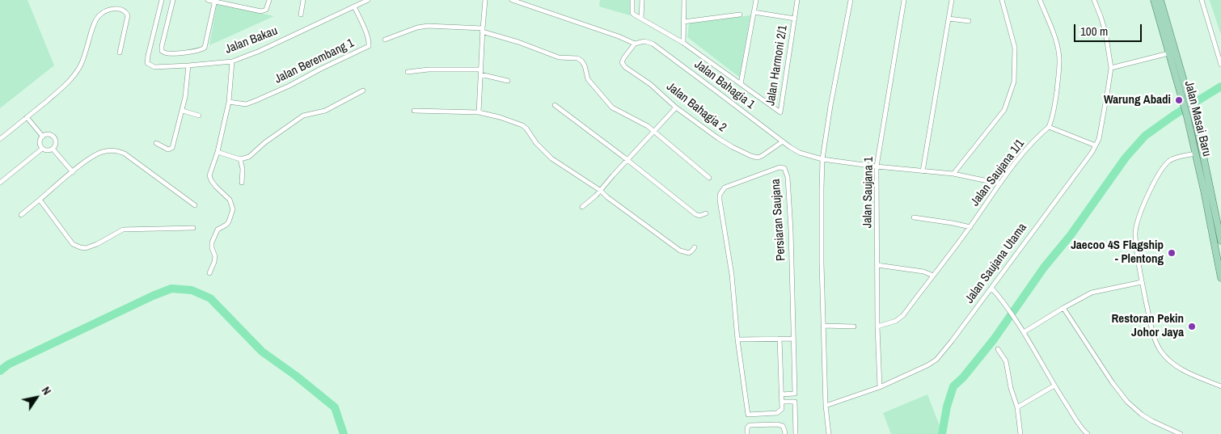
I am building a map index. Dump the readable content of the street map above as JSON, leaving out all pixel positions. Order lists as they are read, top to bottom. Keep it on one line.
{"streets":{"main road":["Jalan Masai Baru"],"street":["Jalan Bakau","Jalan Berembang 1","Jalan Harmoni 2/1","Jalan Bahagia 1","Jalan Bahagia 2","Jalan Saujana 1/1","Jalan Saujana 1","Persiaran Saujana","Jalan Saujana Utama"]},"crossings":[["Jalan Bakau","Jalan Berembang 1"],["Jalan Bahagia 1","Jalan Bahagia 2"],["Jalan Bahagia 1","Jalan Saujana 1/1"],["Jalan Bahagia 1","Jalan Saujana 1"],["Jalan Saujana 1/1","Jalan Saujana 1"],["Jalan Saujana 1","Jalan Saujana Utama"]],"places":["Warung Abadi","Jaecoo 4S Flagship - Plentong","Restoran Pekin Johor Jaya"],"scale_bar":"100 m","north":"top right"}
